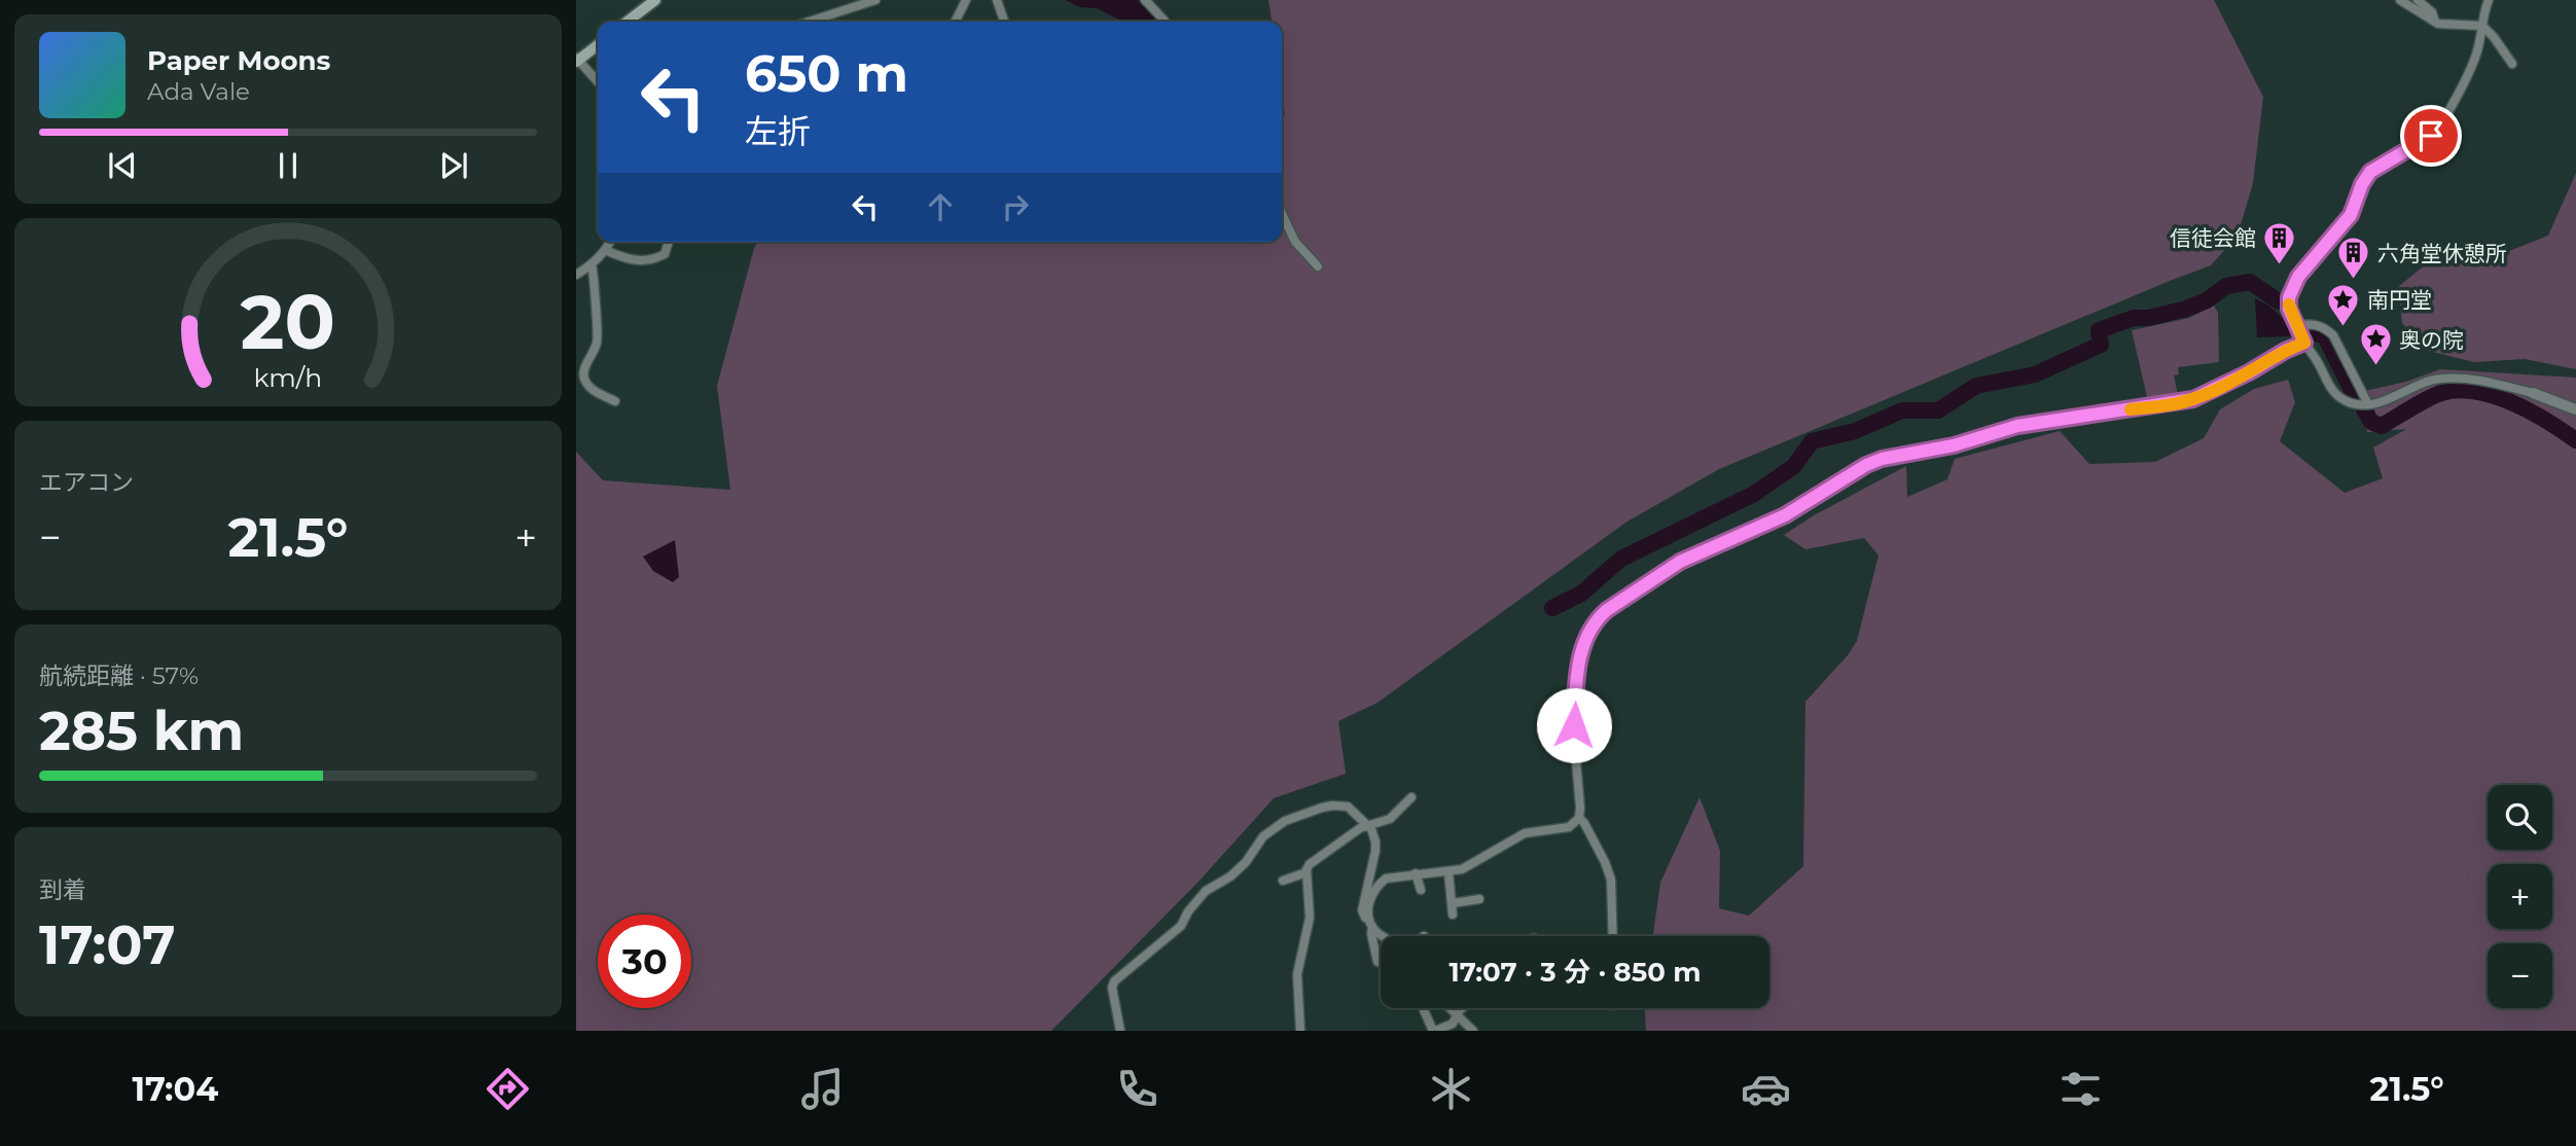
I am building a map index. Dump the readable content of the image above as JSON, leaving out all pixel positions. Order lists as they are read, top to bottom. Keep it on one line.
{"places":{"building":["信徒会館","六角堂休憩所"],"place":["南円堂","奥の院"]},"page":{"turn":["650 m","左折"],"song":["Paper Moons","Ada Vale"],"tile":["エアコン",["航続距離 · 57%","285 km"],["到着","17:07"]],"heat":["−","21.5°","+"],"map_buttons":["+","−"],"limit":"30","trip":"17:07 · 3 分 · 850 m","tabs":["17:04","21.5°"],"gauge":["20","km/h"]}}
